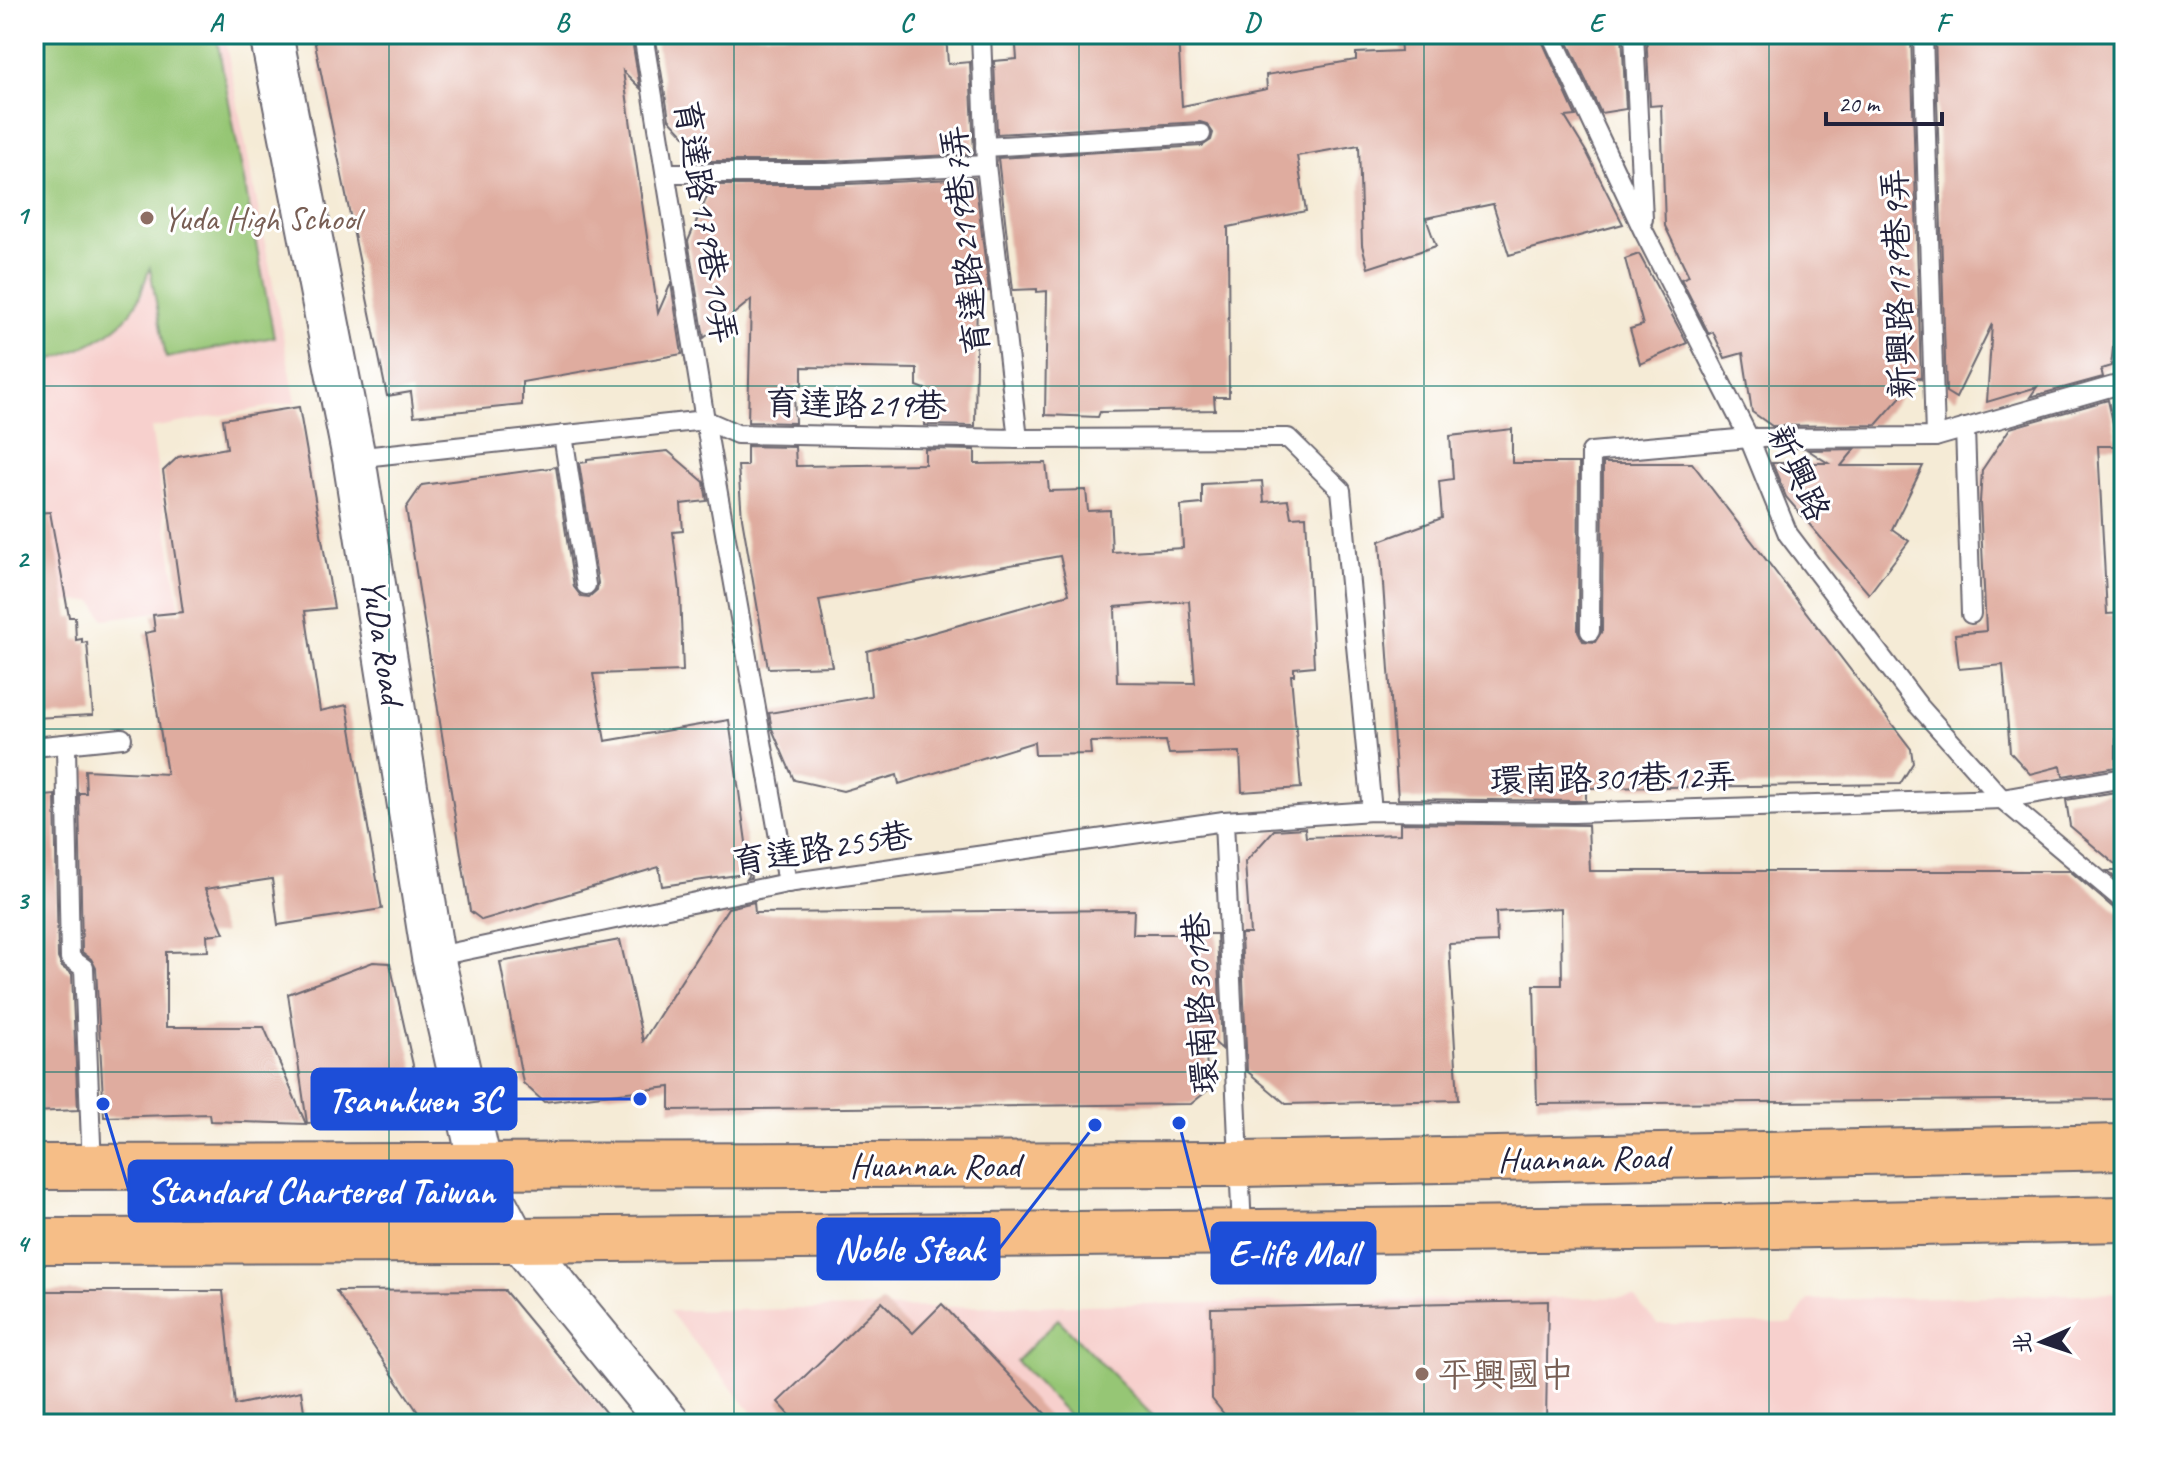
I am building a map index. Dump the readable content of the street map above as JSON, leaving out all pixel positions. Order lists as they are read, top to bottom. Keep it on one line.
{"streets":{"main road":["Huannan Road"],"street":["YuDa Road"],"lane":["育達路179巷10弄","育達路219巷7弄","新興路179巷9弄","育達路219巷","新興路","環南路301巷12弄","育達路255巷","環南路301巷"]},"crossings":[["育達路179巷10弄","育達路219巷"],["育達路179巷10弄","育達路255巷"],["育達路219巷7弄","育達路219巷"],["育達路219巷","YuDa Road"],["育達路219巷","環南路301巷12弄"],["新興路","環南路301巷12弄"],["YuDa Road","育達路255巷"],["YuDa Road","Huannan Road"],["環南路301巷12弄","育達路255巷"],["環南路301巷12弄","環南路301巷"],["育達路255巷","環南路301巷"],["環南路301巷","Huannan Road"]],"places":["Yuda High School","Tsannkuen 3C","Standard Chartered Taiwan","E-life Mall","Noble Steak","平興國中"],"scale_bar":"20 m","north":"left","grid":{"columns":["A","B","C","D","E","F"],"rows":["1","2","3","4"]}}
